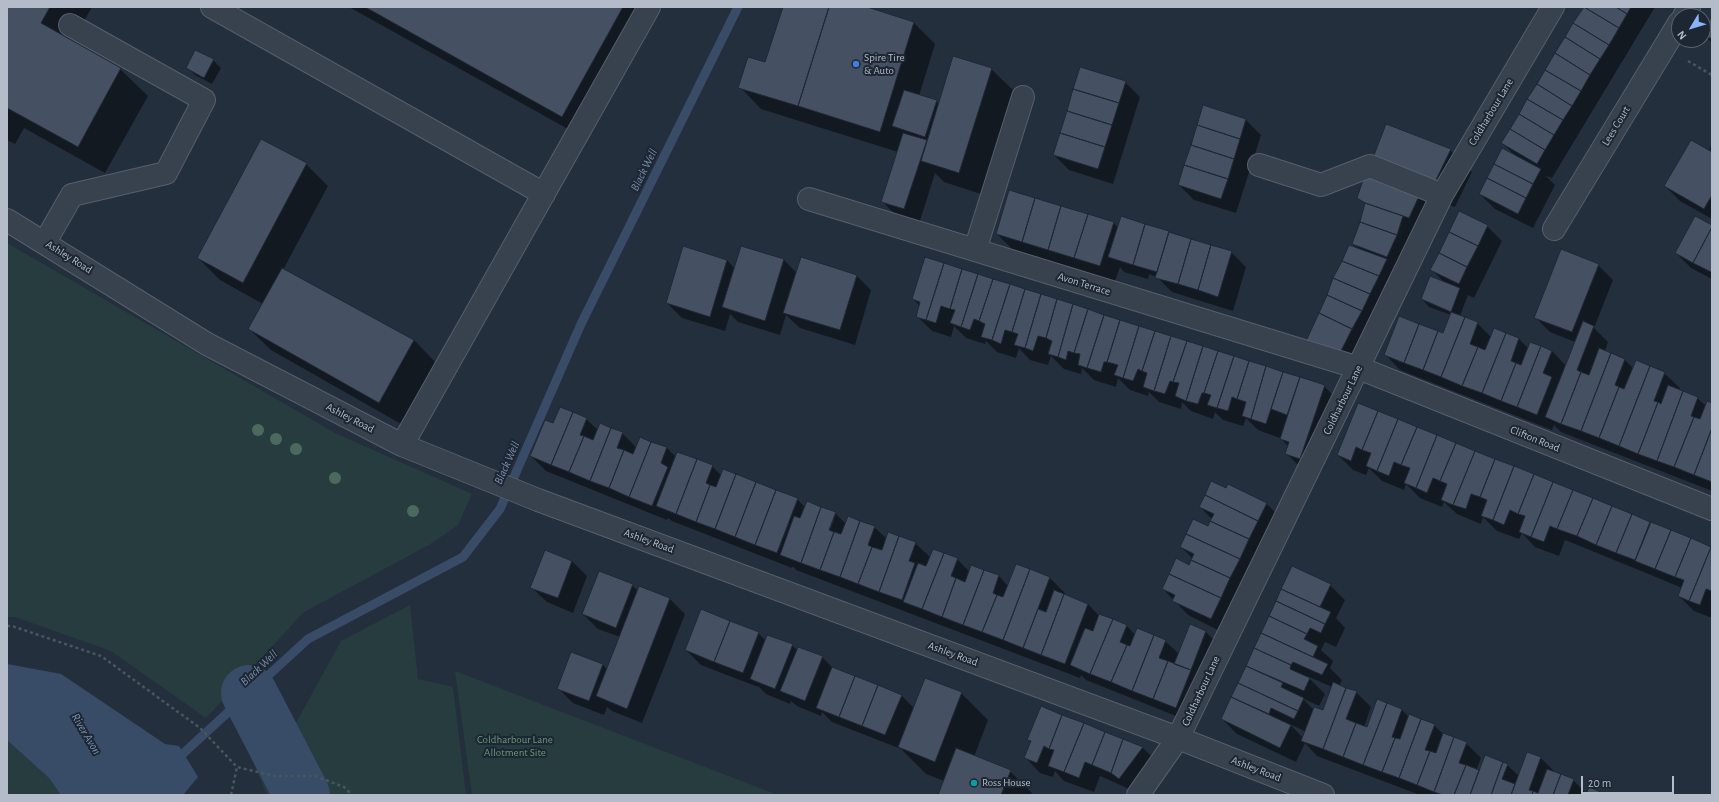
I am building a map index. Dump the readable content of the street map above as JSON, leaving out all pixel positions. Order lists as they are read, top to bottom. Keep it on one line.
{"streets":{"street":["Coldharbour Lane","Lees Court","Ashley Road","Avon Terrace","Clifton Road"]},"crossings":[["Coldharbour Lane","Ashley Road"],["Coldharbour Lane","Avon Terrace"],["Coldharbour Lane","Clifton Road"],["Avon Terrace","Clifton Road"]],"water":["Black Well","River Avon"],"parks":["Coldharbour Lane Allotment Site"],"places":["Spire Tire & Auto","Ross House"],"scale_bar":"20 m","north":"bottom left"}
